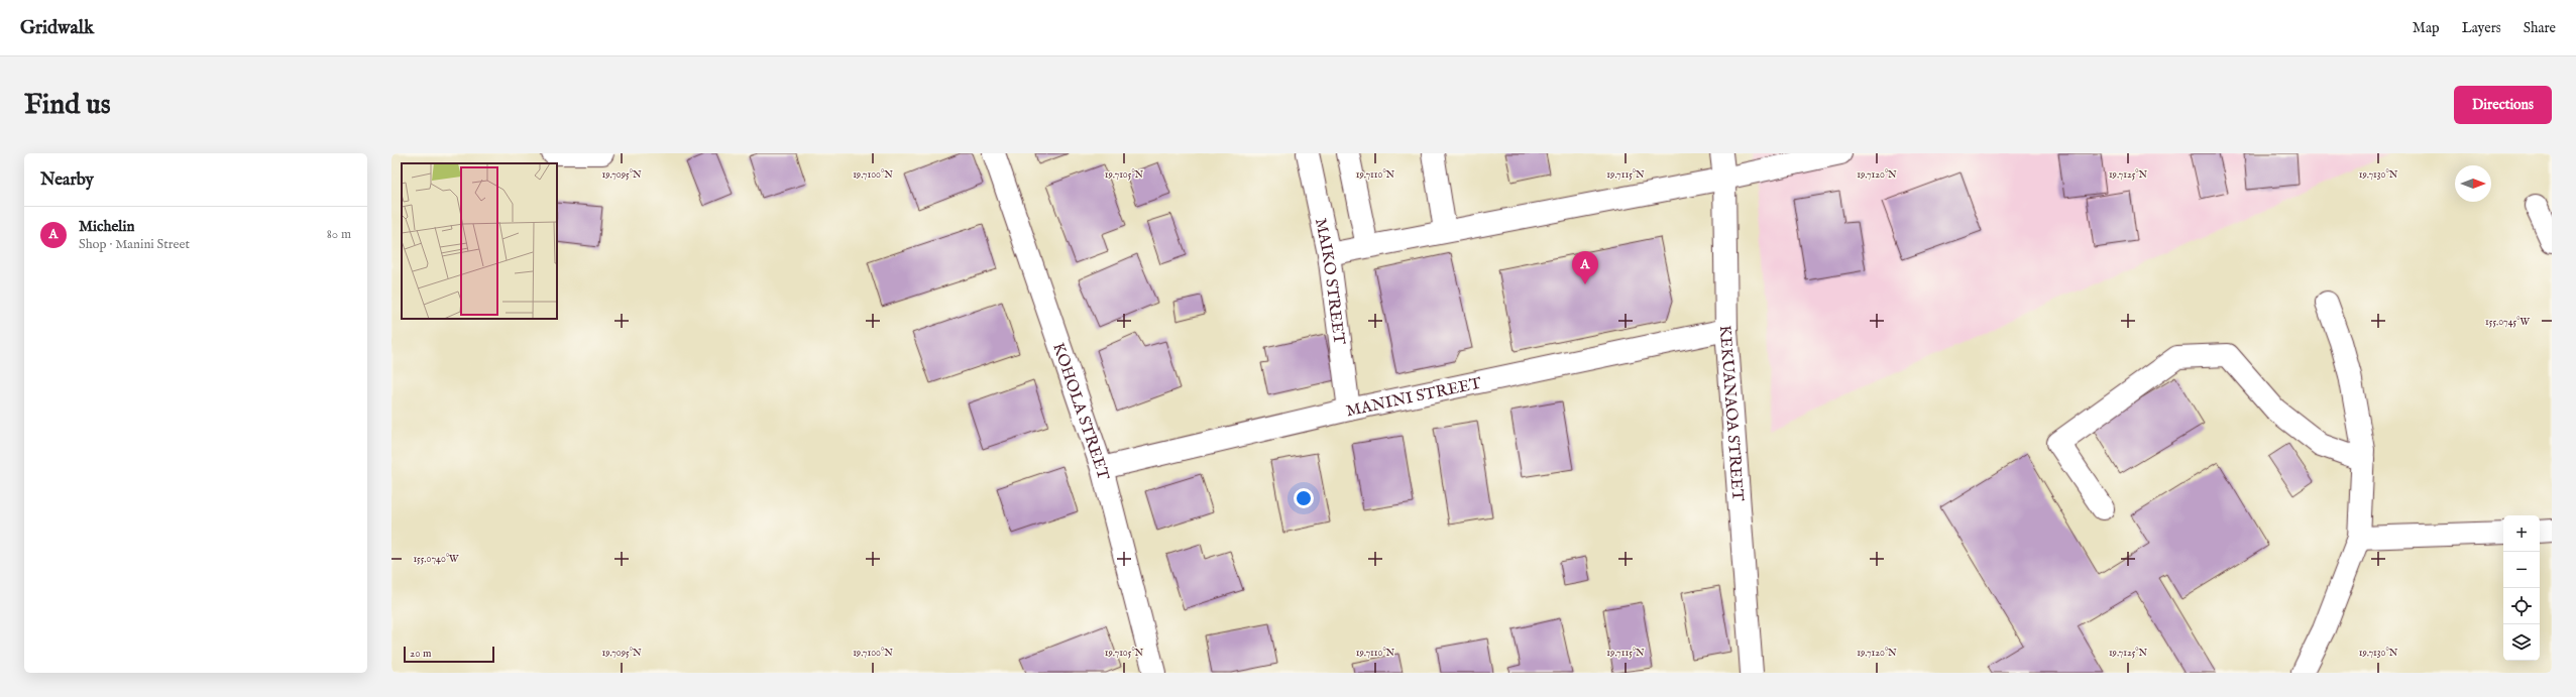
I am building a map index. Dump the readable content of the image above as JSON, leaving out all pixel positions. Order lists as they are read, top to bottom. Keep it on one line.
{"streets":{"street":["MAIKO STREET","MANINI STREET","KOHOLA STREET","KEKUANAOA STREET"]},"crossings":[["MAIKO STREET","MANINI STREET"],["MANINI STREET","KOHOLA STREET"],["MANINI STREET","KEKUANAOA STREET"]],"scale_bar":"20 m","north":"right","page":{"header":"Gridwalk","nav":["Map","Layers","Share"],"buttons":"Directions","title":"Find us","heading":"Nearby","list":[{"mark":"A","name":"Michelin","note":"Shop · Manini Street","value":"80 m"}],"pins":"A","map_buttons":["+","−"],"scale":"20 m"},"coordinates":["19.7095°N","19.7100°N","19.7105°N","19.7110°N","19.7115°N","19.7120°N","19.7125°N","19.7130°N","155.0745°W","155.0740°W"]}
